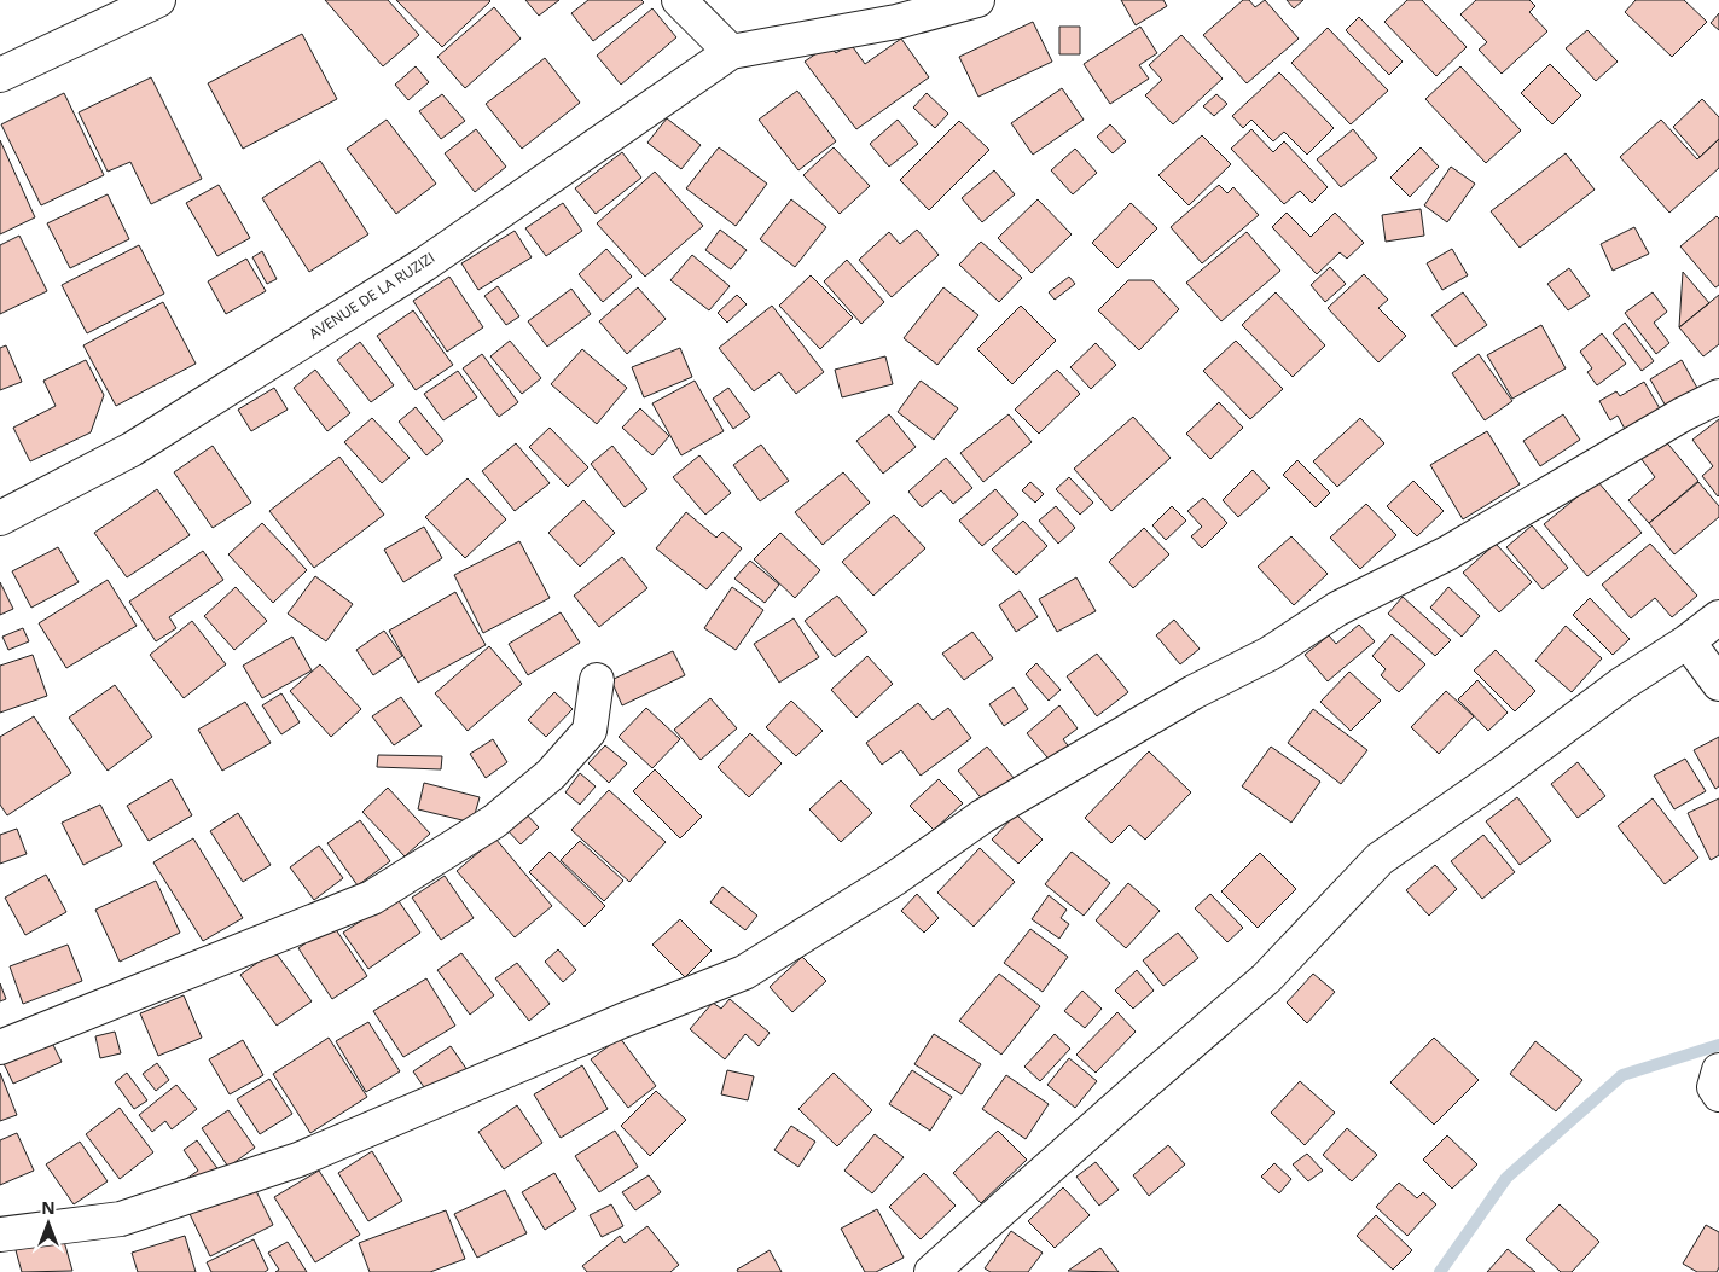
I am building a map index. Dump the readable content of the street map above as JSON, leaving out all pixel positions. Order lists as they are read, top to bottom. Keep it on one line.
{"streets":{"street":["AVENUE DE LA RUZIZI"]},"north":"top"}
